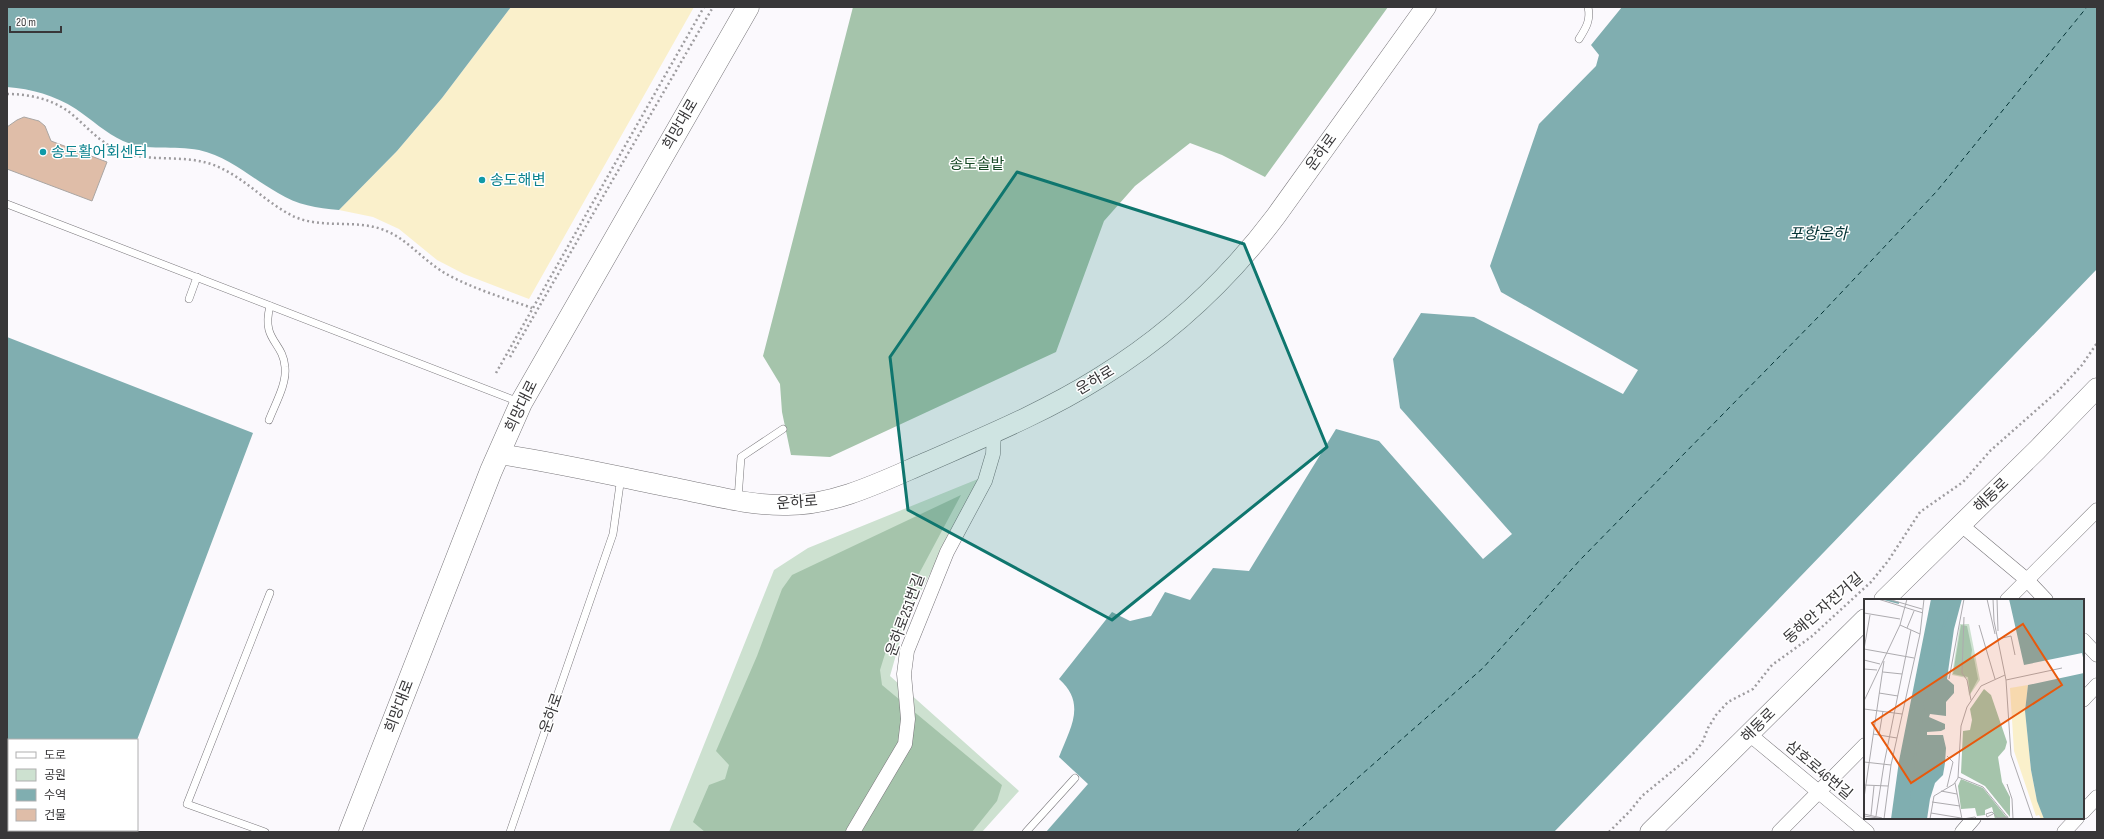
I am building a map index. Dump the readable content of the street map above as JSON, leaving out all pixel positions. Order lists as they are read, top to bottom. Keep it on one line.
{"streets":{"main road":["희망대로"],"street":["운하로","해동로","운하로251번길","삼호로46번길"],"path":["동해안 자전거길"]},"crossings":[["희망대로","운하로"],["운하로","운하로251번길"],["해동로","삼호로46번길"]],"water":["포항운하"],"parks":["송도솔밭"],"places":["송도활어회센터","송도해변"],"legend":["도로","공원","수역","건물"],"scale_bar":"20 m"}
